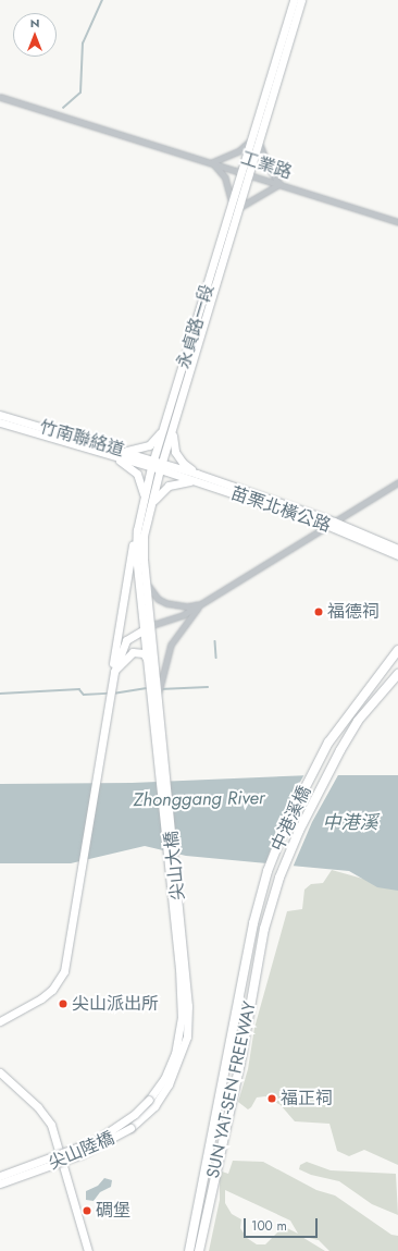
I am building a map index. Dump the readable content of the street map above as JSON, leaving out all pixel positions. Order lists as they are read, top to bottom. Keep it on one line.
{"streets":{"highway":["中港溪橋","SUN YAT-SEN FREEWAY"],"main road":["永貞路一段","竹南聯絡道","苗栗北橫公路","尖山大橋","尖山陸橋"],"street":["工業路"]},"crossings":[["工業路","永貞路一段"],["永貞路一段","竹南聯絡道"],["永貞路一段","苗栗北橫公路"],["永貞路一段","尖山大橋"],["竹南聯絡道","苗栗北橫公路"],["中港溪橋","SUN YAT-SEN FREEWAY"],["尖山大橋","尖山陸橋"]],"water":["Zhonggang River","中港溪"],"places":["福德祠","尖山派出所","福正祠","碉堡"],"scale_bar":"100 m","north":"top"}
